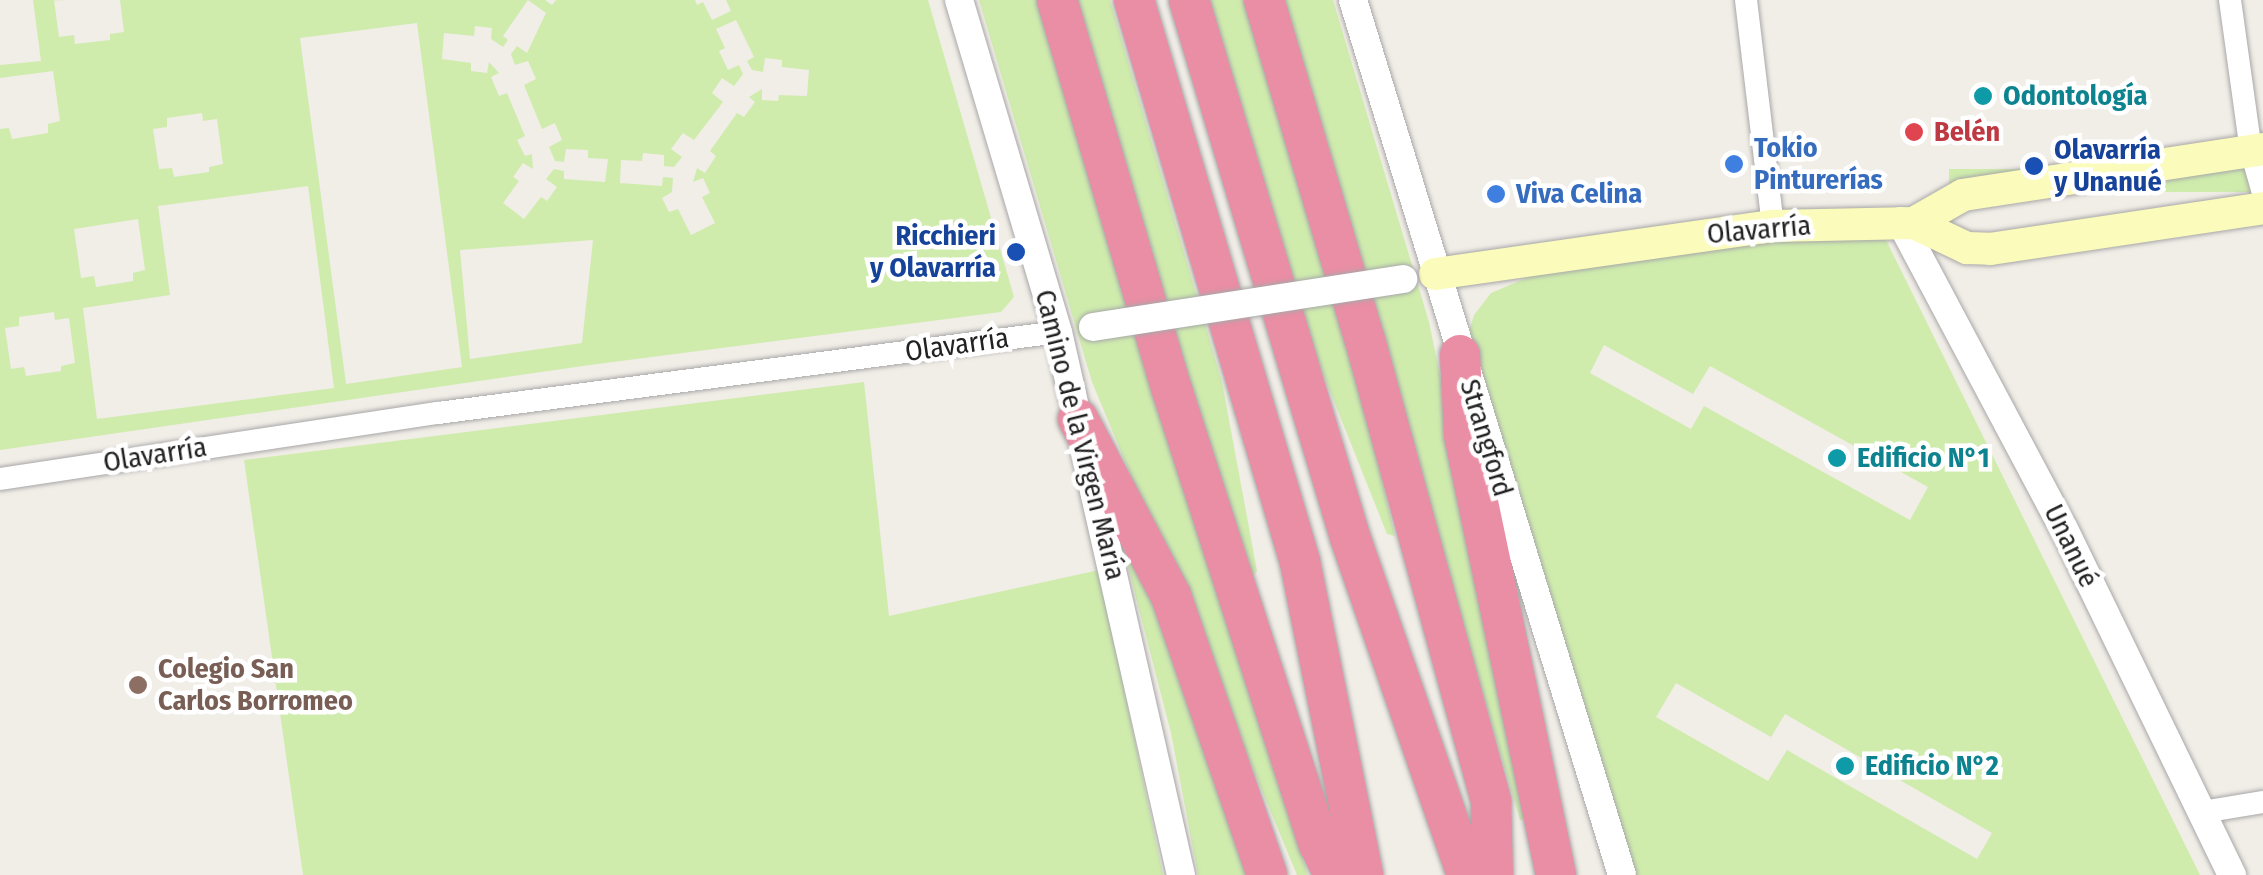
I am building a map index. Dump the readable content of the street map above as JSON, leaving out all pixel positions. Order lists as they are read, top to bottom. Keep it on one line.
{"streets":{"main road":["Olavarría"],"street":["Camino de la Virgen María","Strangford","Unanué"]},"crossings":[["Olavarría","Camino de la Virgen María"],["Olavarría","Strangford"],["Olavarría","Unanué"]],"places":["Odontología","Belén","Tokio Pinturerías","Olavarría y Unanué","Viva Celina","Ricchieri y Olavarría","Edificio N°1","Colegio San Carlos Borromeo","Edificio N°2"]}
